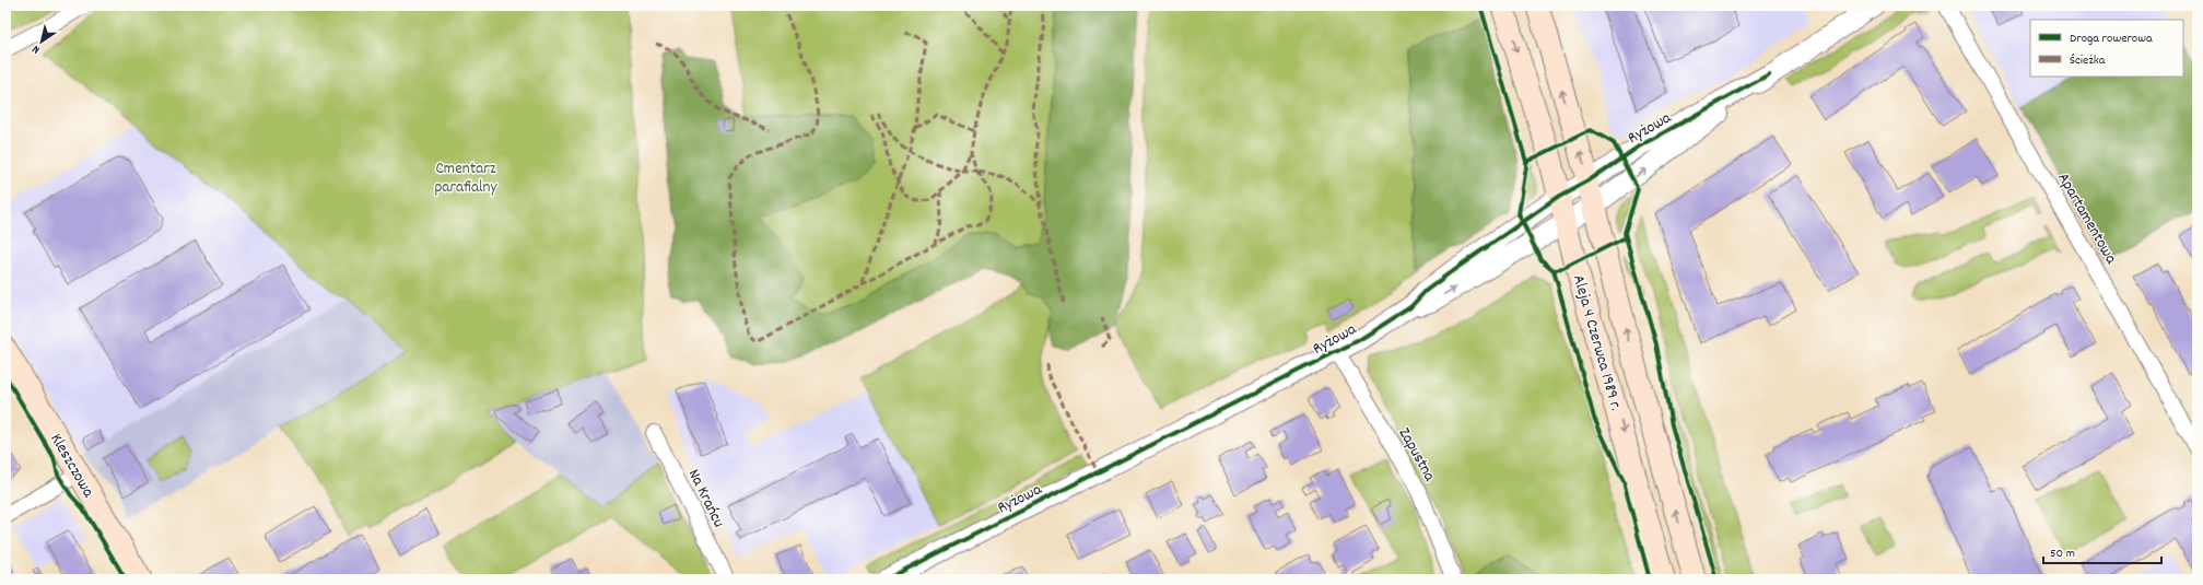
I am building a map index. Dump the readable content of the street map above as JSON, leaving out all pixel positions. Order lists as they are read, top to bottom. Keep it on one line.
{"streets":{"main road":["Aleja 4 Czerwca 1989 r.","Kleszczowa"],"street":["Ryżowa","Apartamentowa","Zapustna","Na Krańcu"]},"crossings":[["Ryżowa","Aleja 4 Czerwca 1989 r."],["Ryżowa","Zapustna"]],"parks":["Cmentarz parafialny"],"legend":["Droga rowerowa","Ścieżka"],"scale_bar":"50 m","north":"bottom left"}
